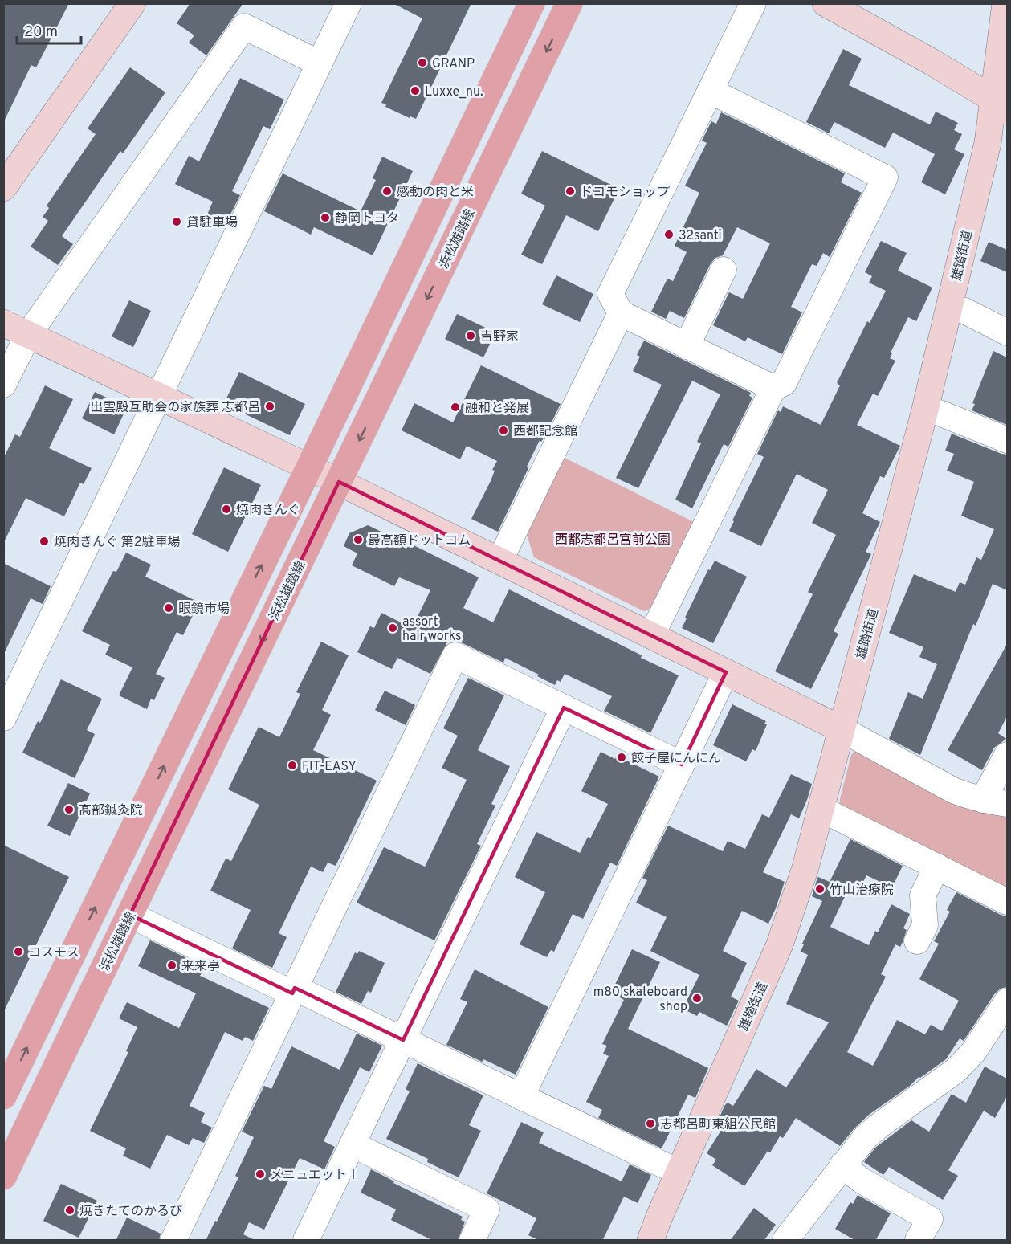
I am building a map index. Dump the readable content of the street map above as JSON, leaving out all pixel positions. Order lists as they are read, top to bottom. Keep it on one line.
{"streets":{"main road":["浜松雄踏線"],"street":["雄踏街道"]},"parks":["西都志都呂宮前公園"],"places":["GRANP","Luxxe_nu.","感動の肉と米","ドコモショップ","静岡トヨタ","貸駐車場","32santi","吉野家","出雲殿互助会の家族葬 志都呂","融和と発展","西都記念館","焼肉きんぐ","最高額ドットコム","焼肉きんぐ 第2駐車場","眼鏡市場","assort hair works","餃子屋にんにん","FIT-EASY","髙部鍼灸院","竹山治療院","コスモス","来来亭","m80 skateboard shop","志都呂町東組公民館","メニュエットⅠ","焼きたてのかるび"],"scale_bar":"20 m"}
